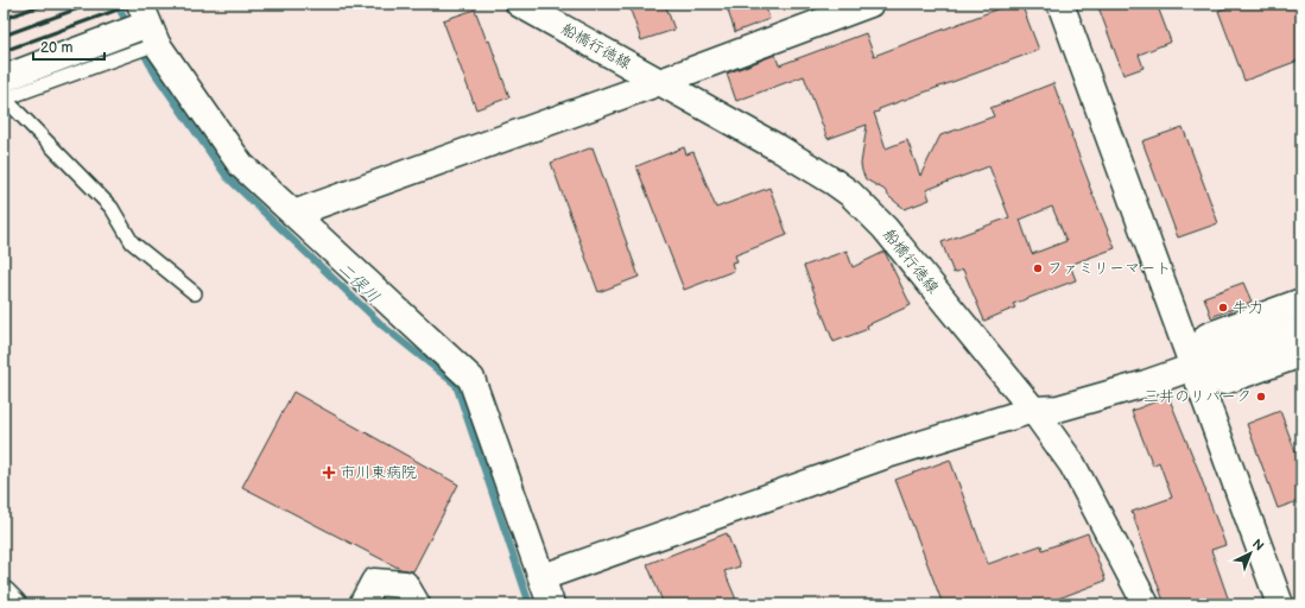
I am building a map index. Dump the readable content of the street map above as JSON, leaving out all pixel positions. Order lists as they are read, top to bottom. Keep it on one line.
{"streets":{"street":["船橋行徳線"]},"water":["二俣川"],"places":{"other":["ファミリーマート","牛力","三井のリパーク"],"health":["市川東病院"]},"scale_bar":"20 m","north":"top right"}
